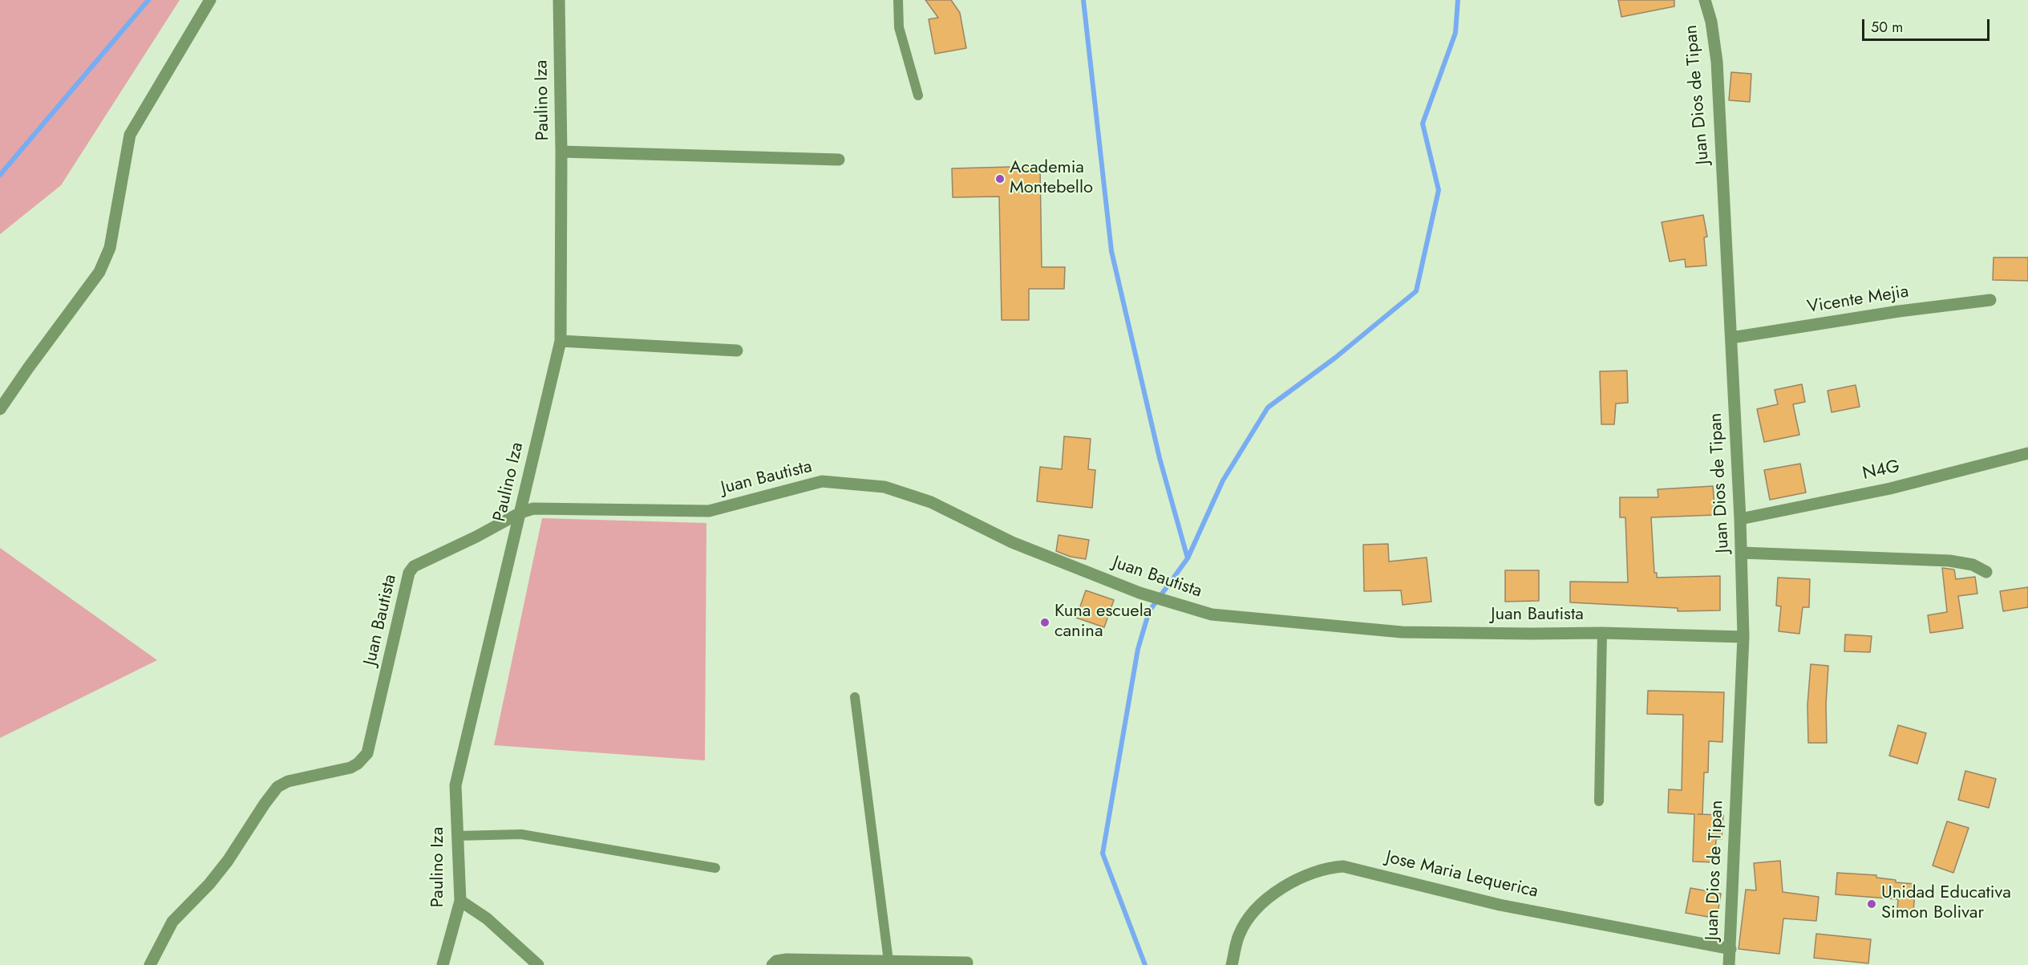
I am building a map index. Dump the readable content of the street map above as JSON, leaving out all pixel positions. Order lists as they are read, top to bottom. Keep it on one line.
{"streets":{"street":["Juan Dios de Tipan","Paulino Iza","Vicente Mejia","N4G","Juan Bautista","Jose Maria Lequerica"]},"crossings":[["Juan Dios de Tipan","Vicente Mejia"],["Juan Dios de Tipan","N4G"],["Juan Dios de Tipan","Juan Bautista"],["Juan Dios de Tipan","Jose Maria Lequerica"],["Paulino Iza","Juan Bautista"]],"places":["Academia Montebello","Kuna escuela canina","Unidad Educativa Simon Bolivar"],"scale_bar":"50 m"}
